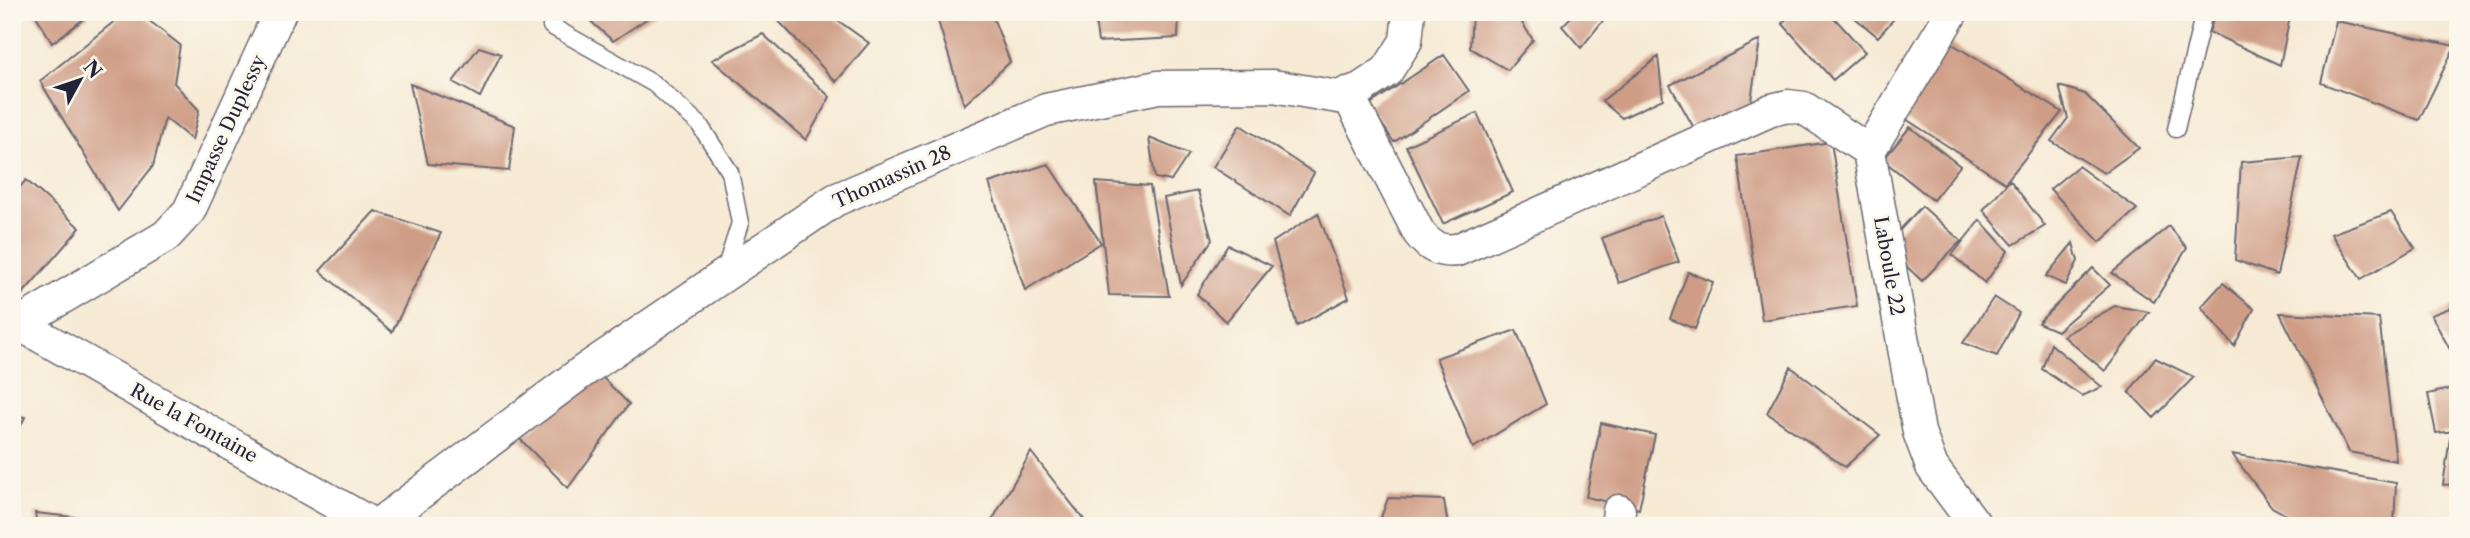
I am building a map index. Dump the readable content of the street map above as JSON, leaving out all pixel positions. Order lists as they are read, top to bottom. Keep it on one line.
{"streets":{"street":["Impasse Duplessy","Thomassin 28","Laboule 22","Rue la Fontaine"]},"crossings":[["Impasse Duplessy","Rue la Fontaine"],["Thomassin 28","Rue la Fontaine"]],"north":"top right"}
